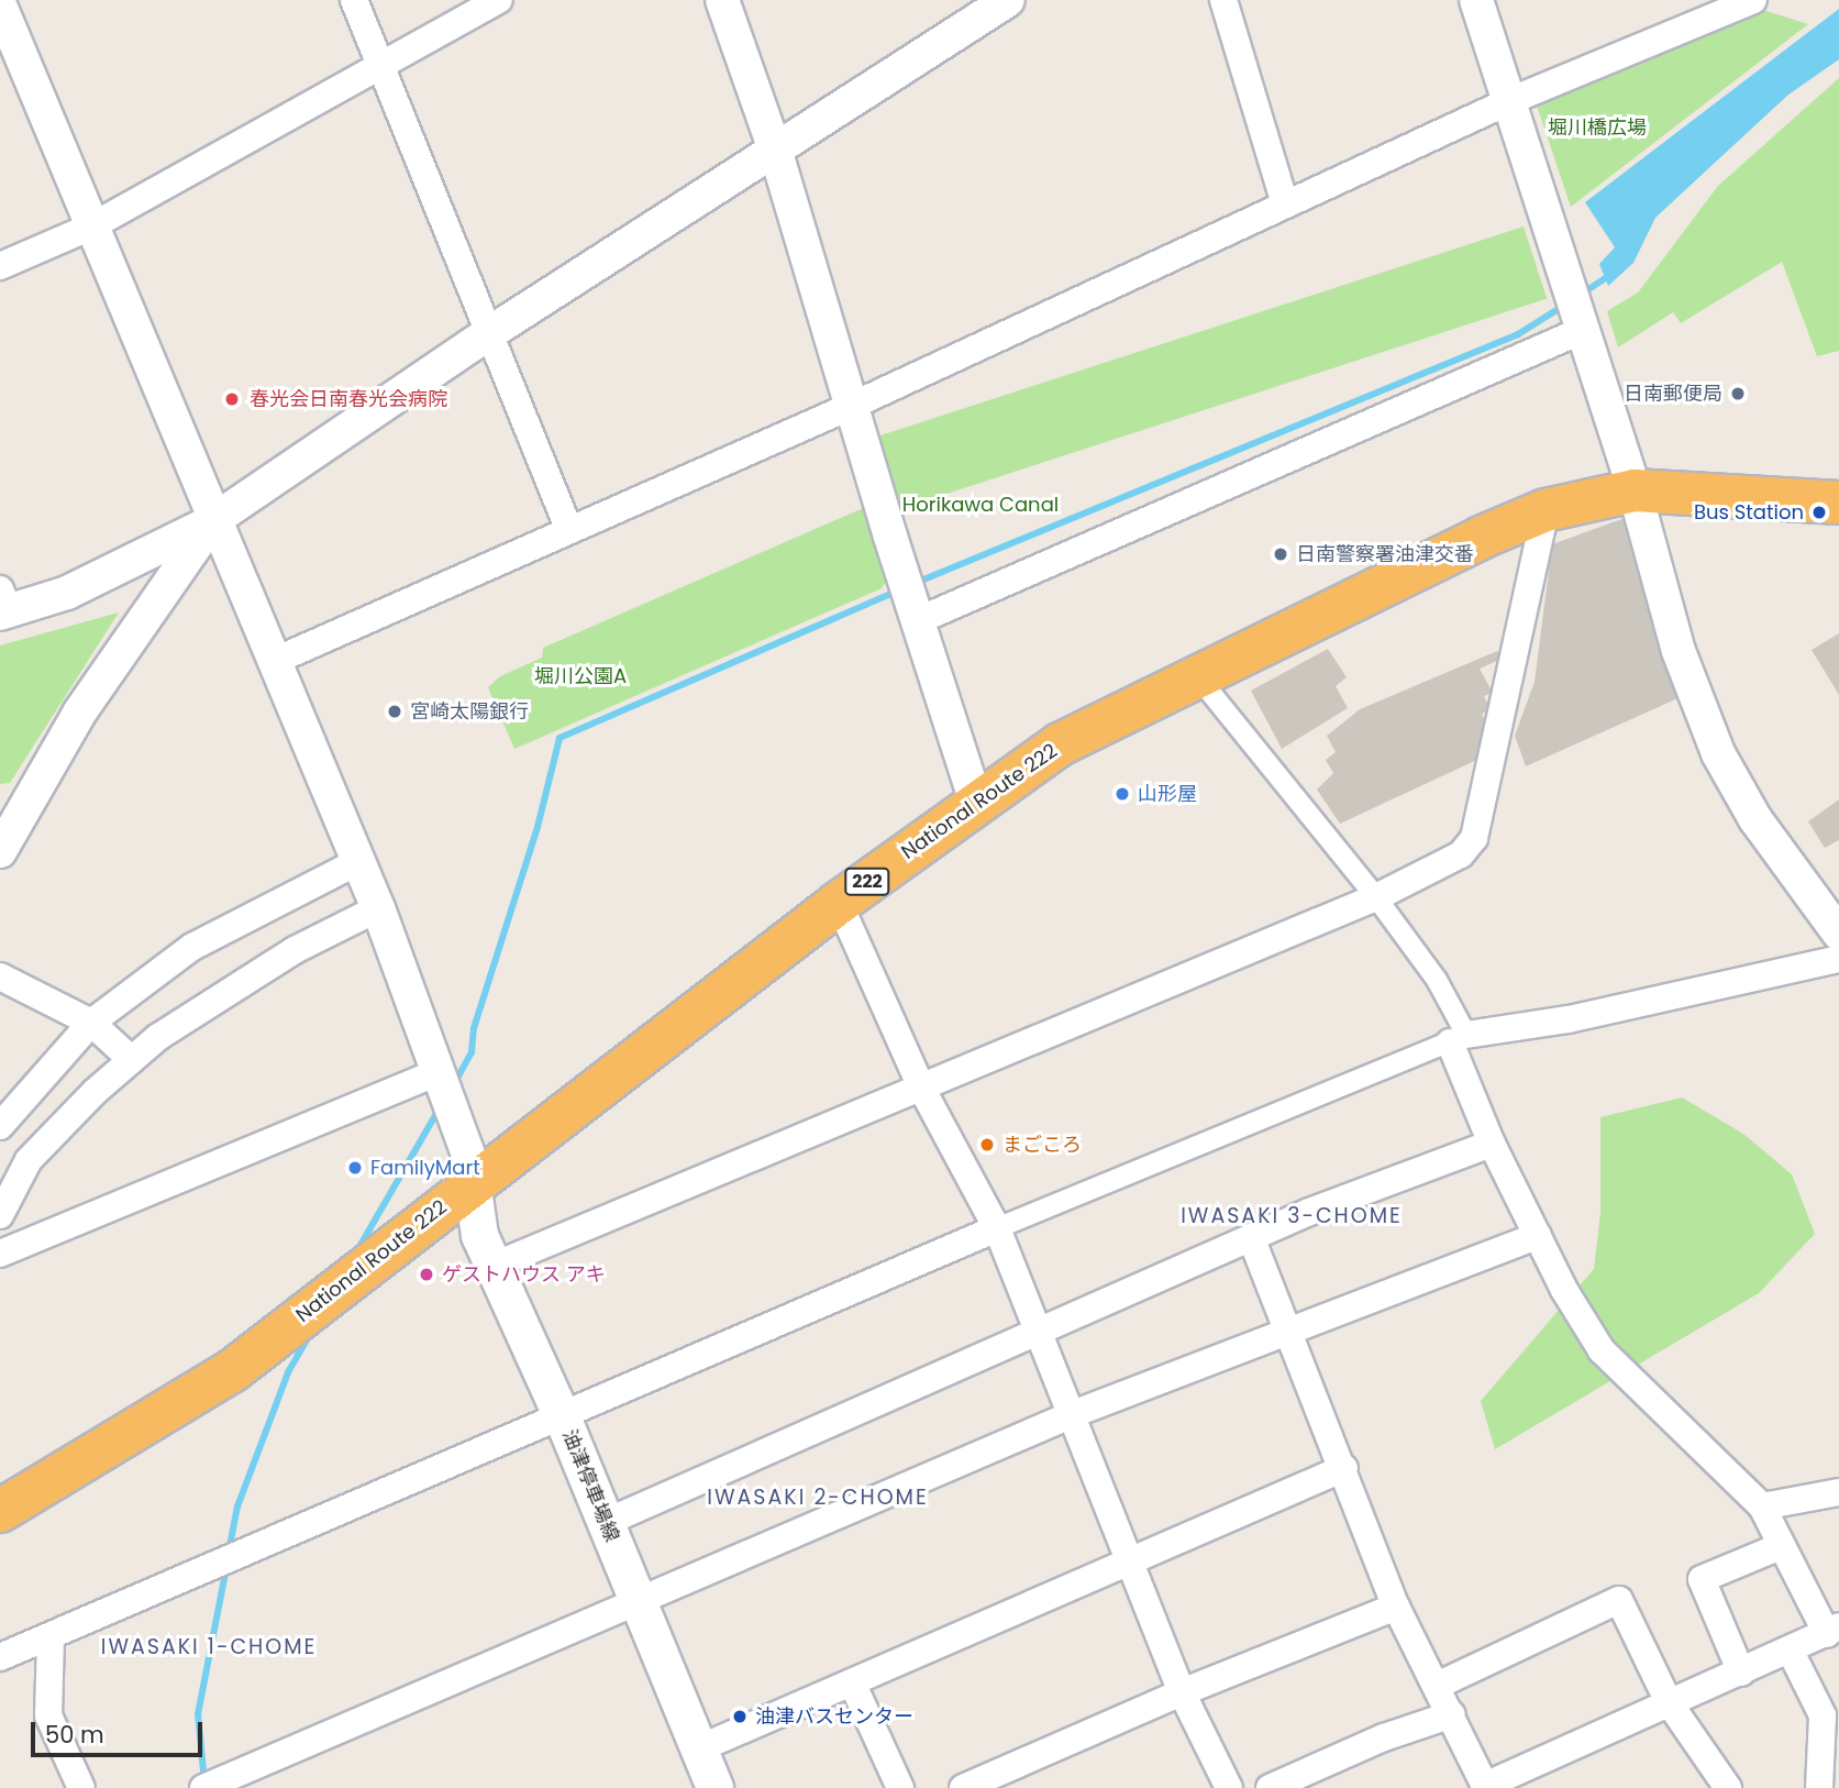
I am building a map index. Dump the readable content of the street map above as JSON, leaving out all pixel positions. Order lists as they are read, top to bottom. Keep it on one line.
{"streets":{"highway":["National Route 222","222"],"main road":["油津停車場線"]},"crossings":[["National Route 222","油津停車場線"]],"districts":["IWASAKI 3-CHOME","IWASAKI 2-CHOME","IWASAKI 1-CHOME"],"parks":["堀川橋広場","Horikawa Canal","堀川公園A"],"places":["日南郵便局","春光会日南春光会病院","Bus Station","日南警察署油津交番","宮崎太陽銀行","山形屋","まごころ","FamilyMart","ゲストハウス アキ","油津バスセンター"],"scale_bar":"50 m"}
